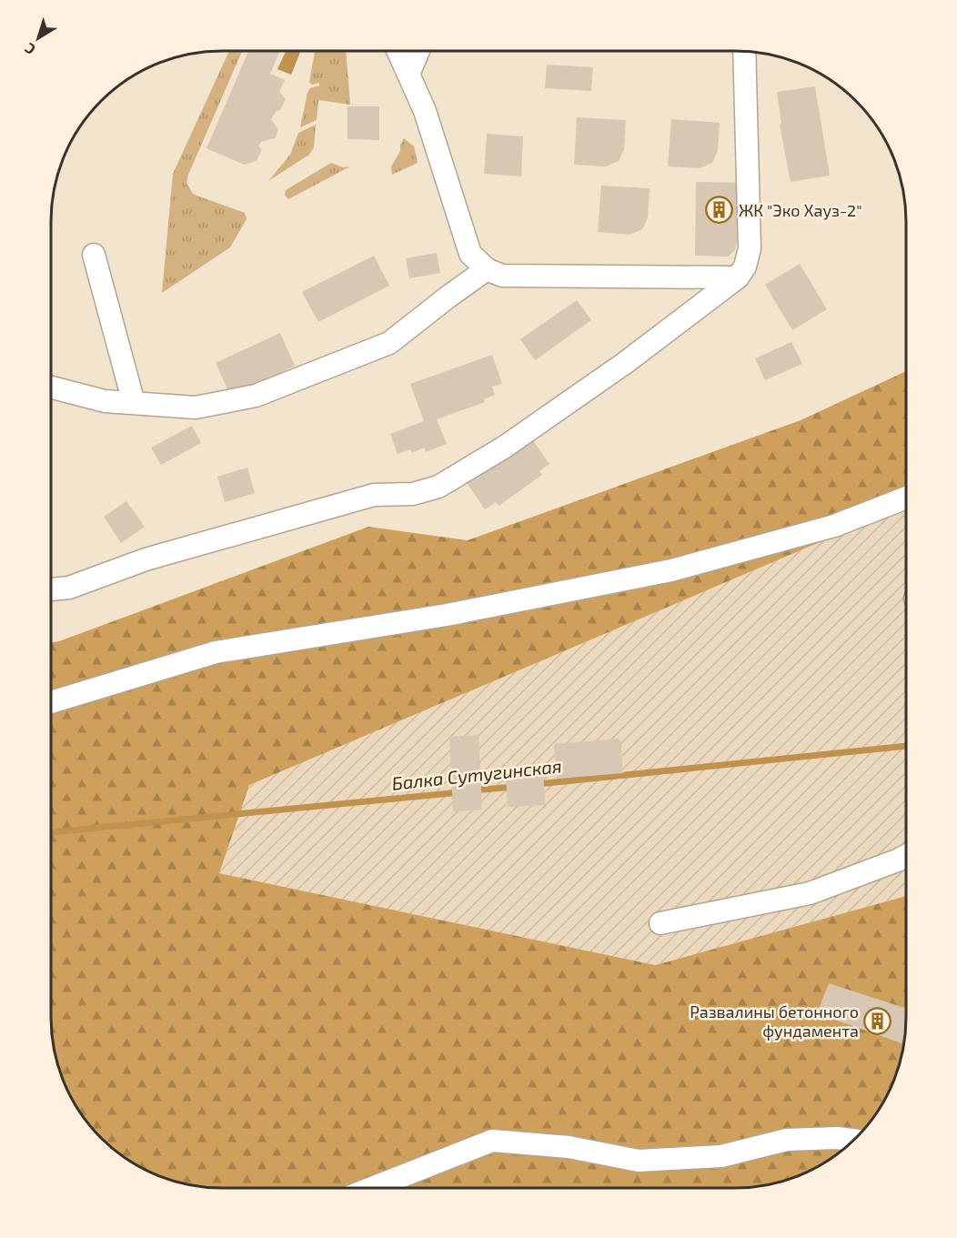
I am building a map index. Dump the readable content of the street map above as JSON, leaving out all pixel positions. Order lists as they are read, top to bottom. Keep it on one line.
{"water":["Балка Сутугинская"],"places":{"building":["ЖК \"Эко Хауз-2\"","Развалины бетонного фундамента"]},"north":"bottom left"}
